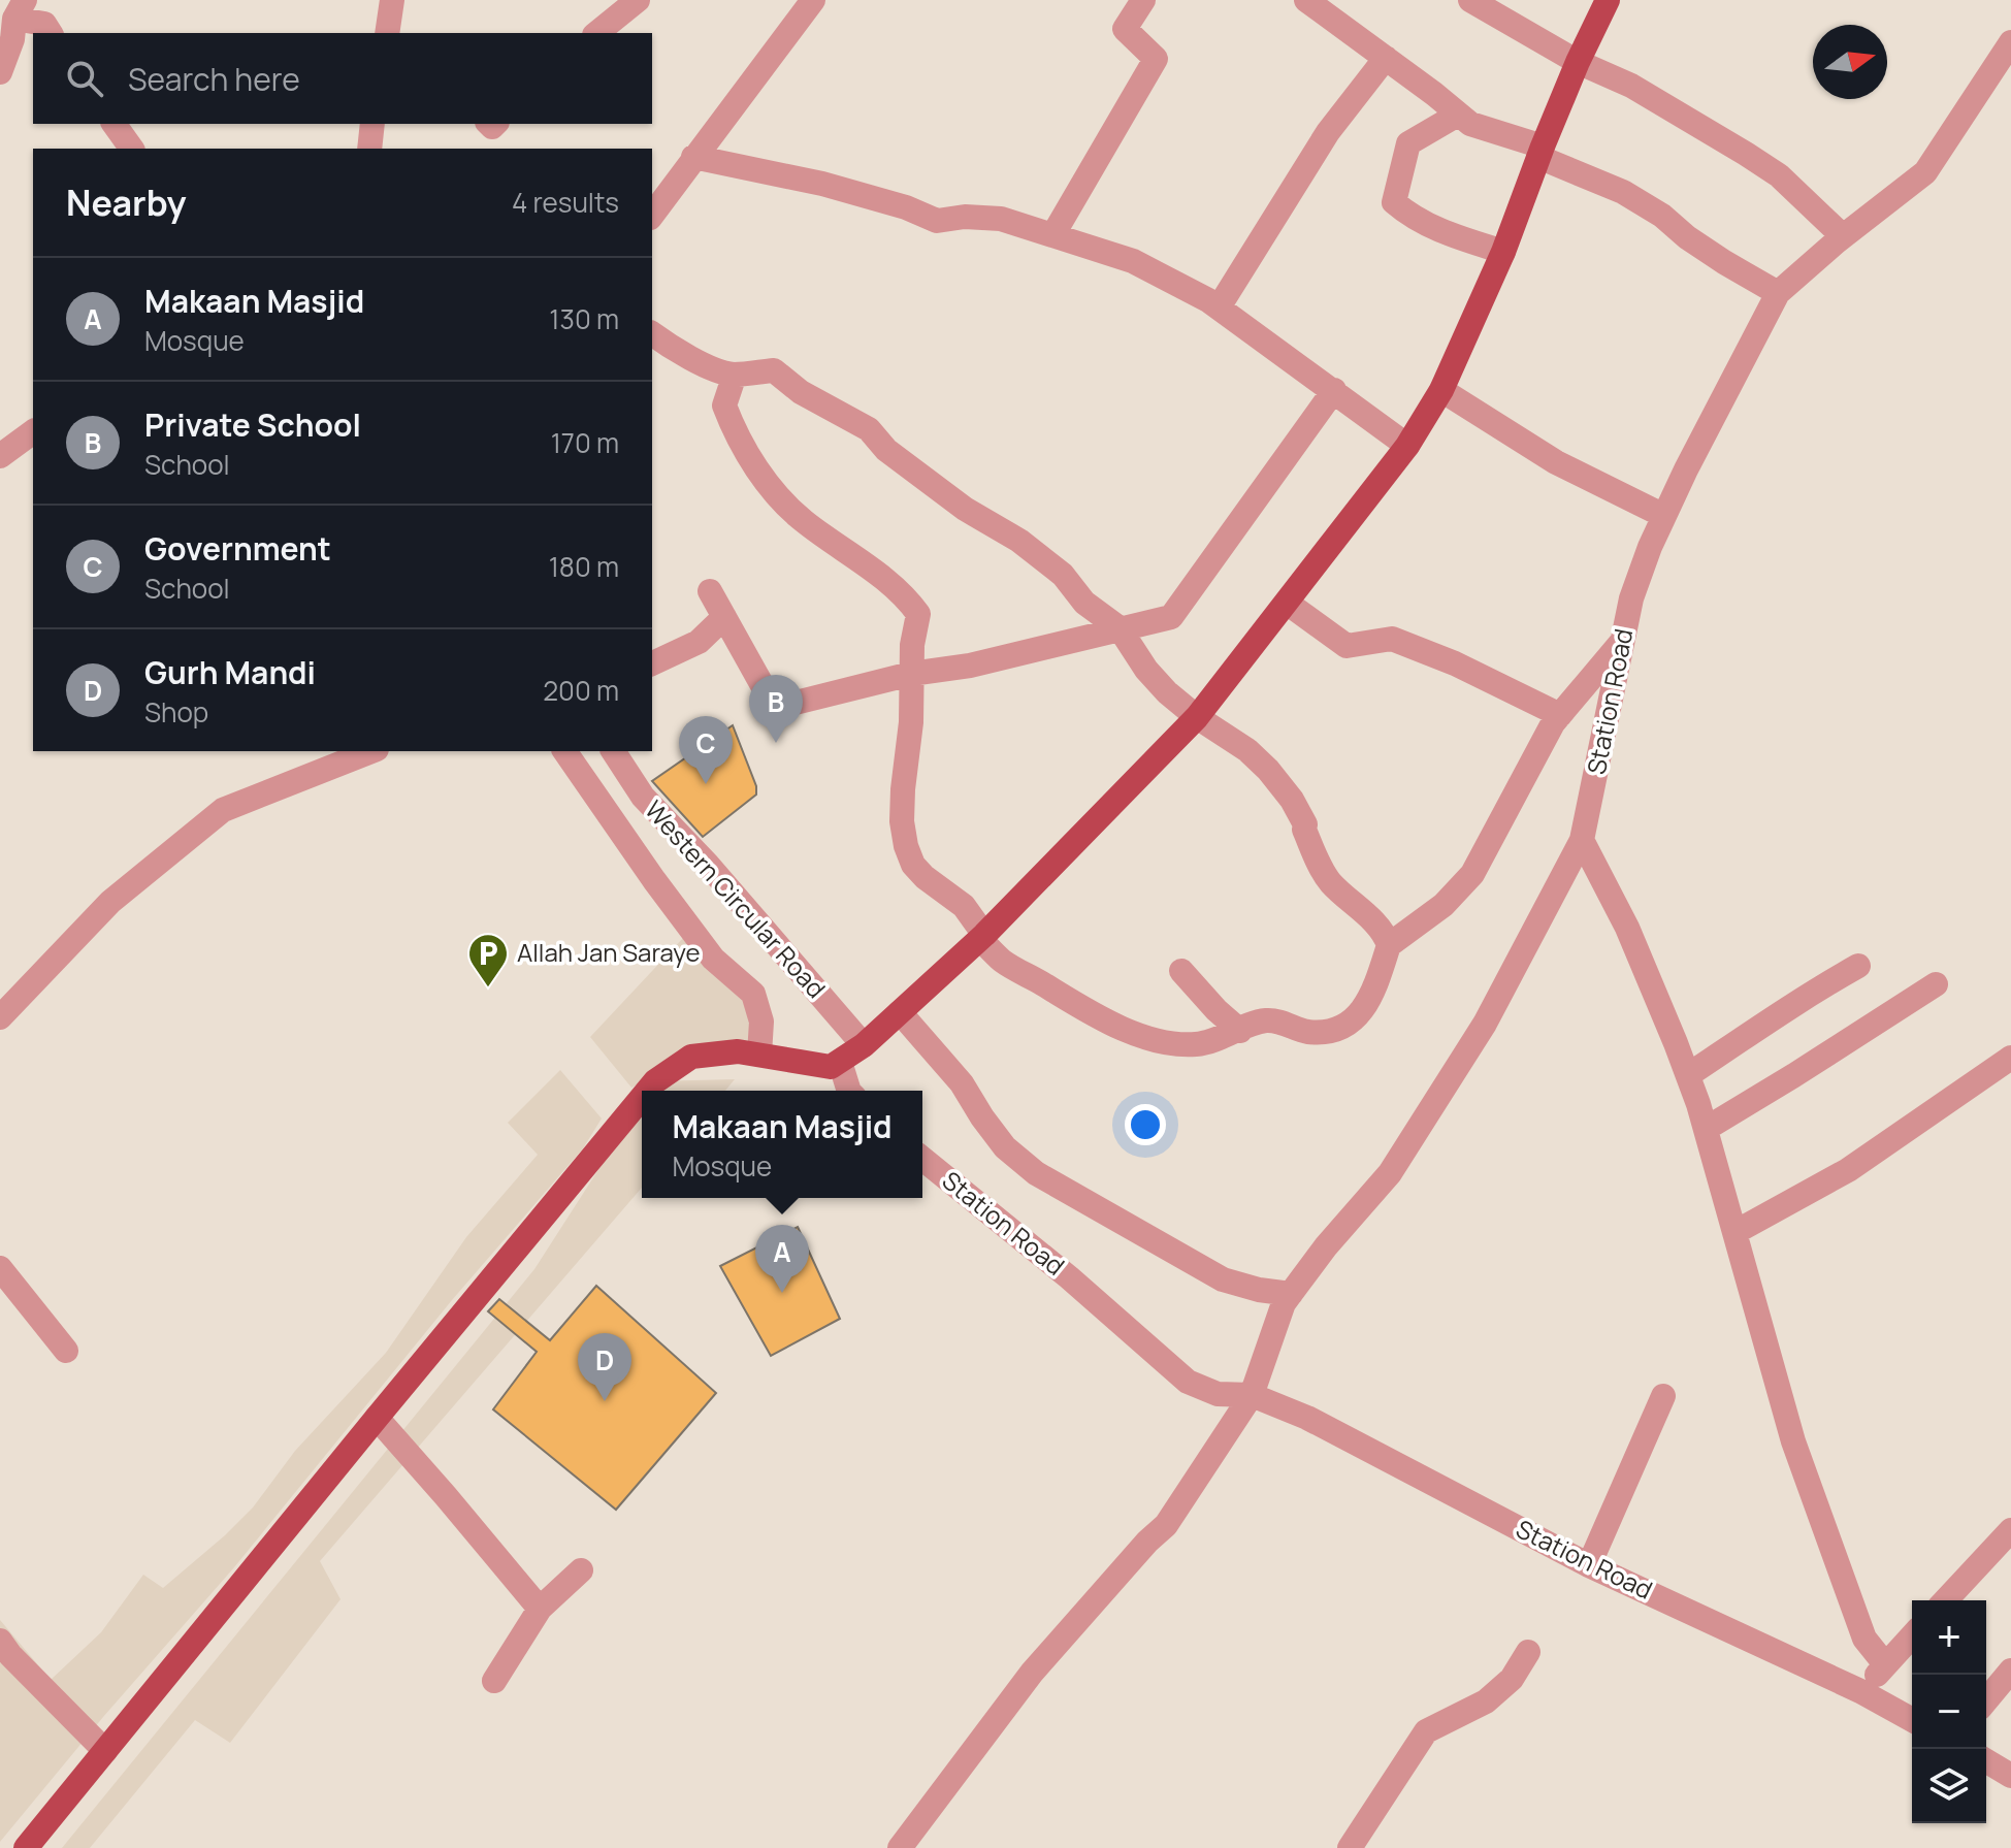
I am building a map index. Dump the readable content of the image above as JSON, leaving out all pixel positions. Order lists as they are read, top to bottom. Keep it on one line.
{"streets":{"street":["Station Road","Western Circular Road"]},"places":{"parking":["Allah Jan Saraye"]},"north":"right","page":{"search":"Search here","heading":["Nearby","4 results"],"list":[{"mark":"A","name":"Makaan Masjid","note":"Mosque","value":"130 m"},{"mark":"B","name":"Private School","note":"School","value":"170 m"},{"mark":"C","name":"Government","note":"School","value":"180 m"},{"mark":"D","name":"Gurh Mandi","note":"Shop","value":"200 m"}],"pins":["B","C","A","D"],"popup":["Makaan Masjid","Mosque"],"map_buttons":["+","−"]}}
